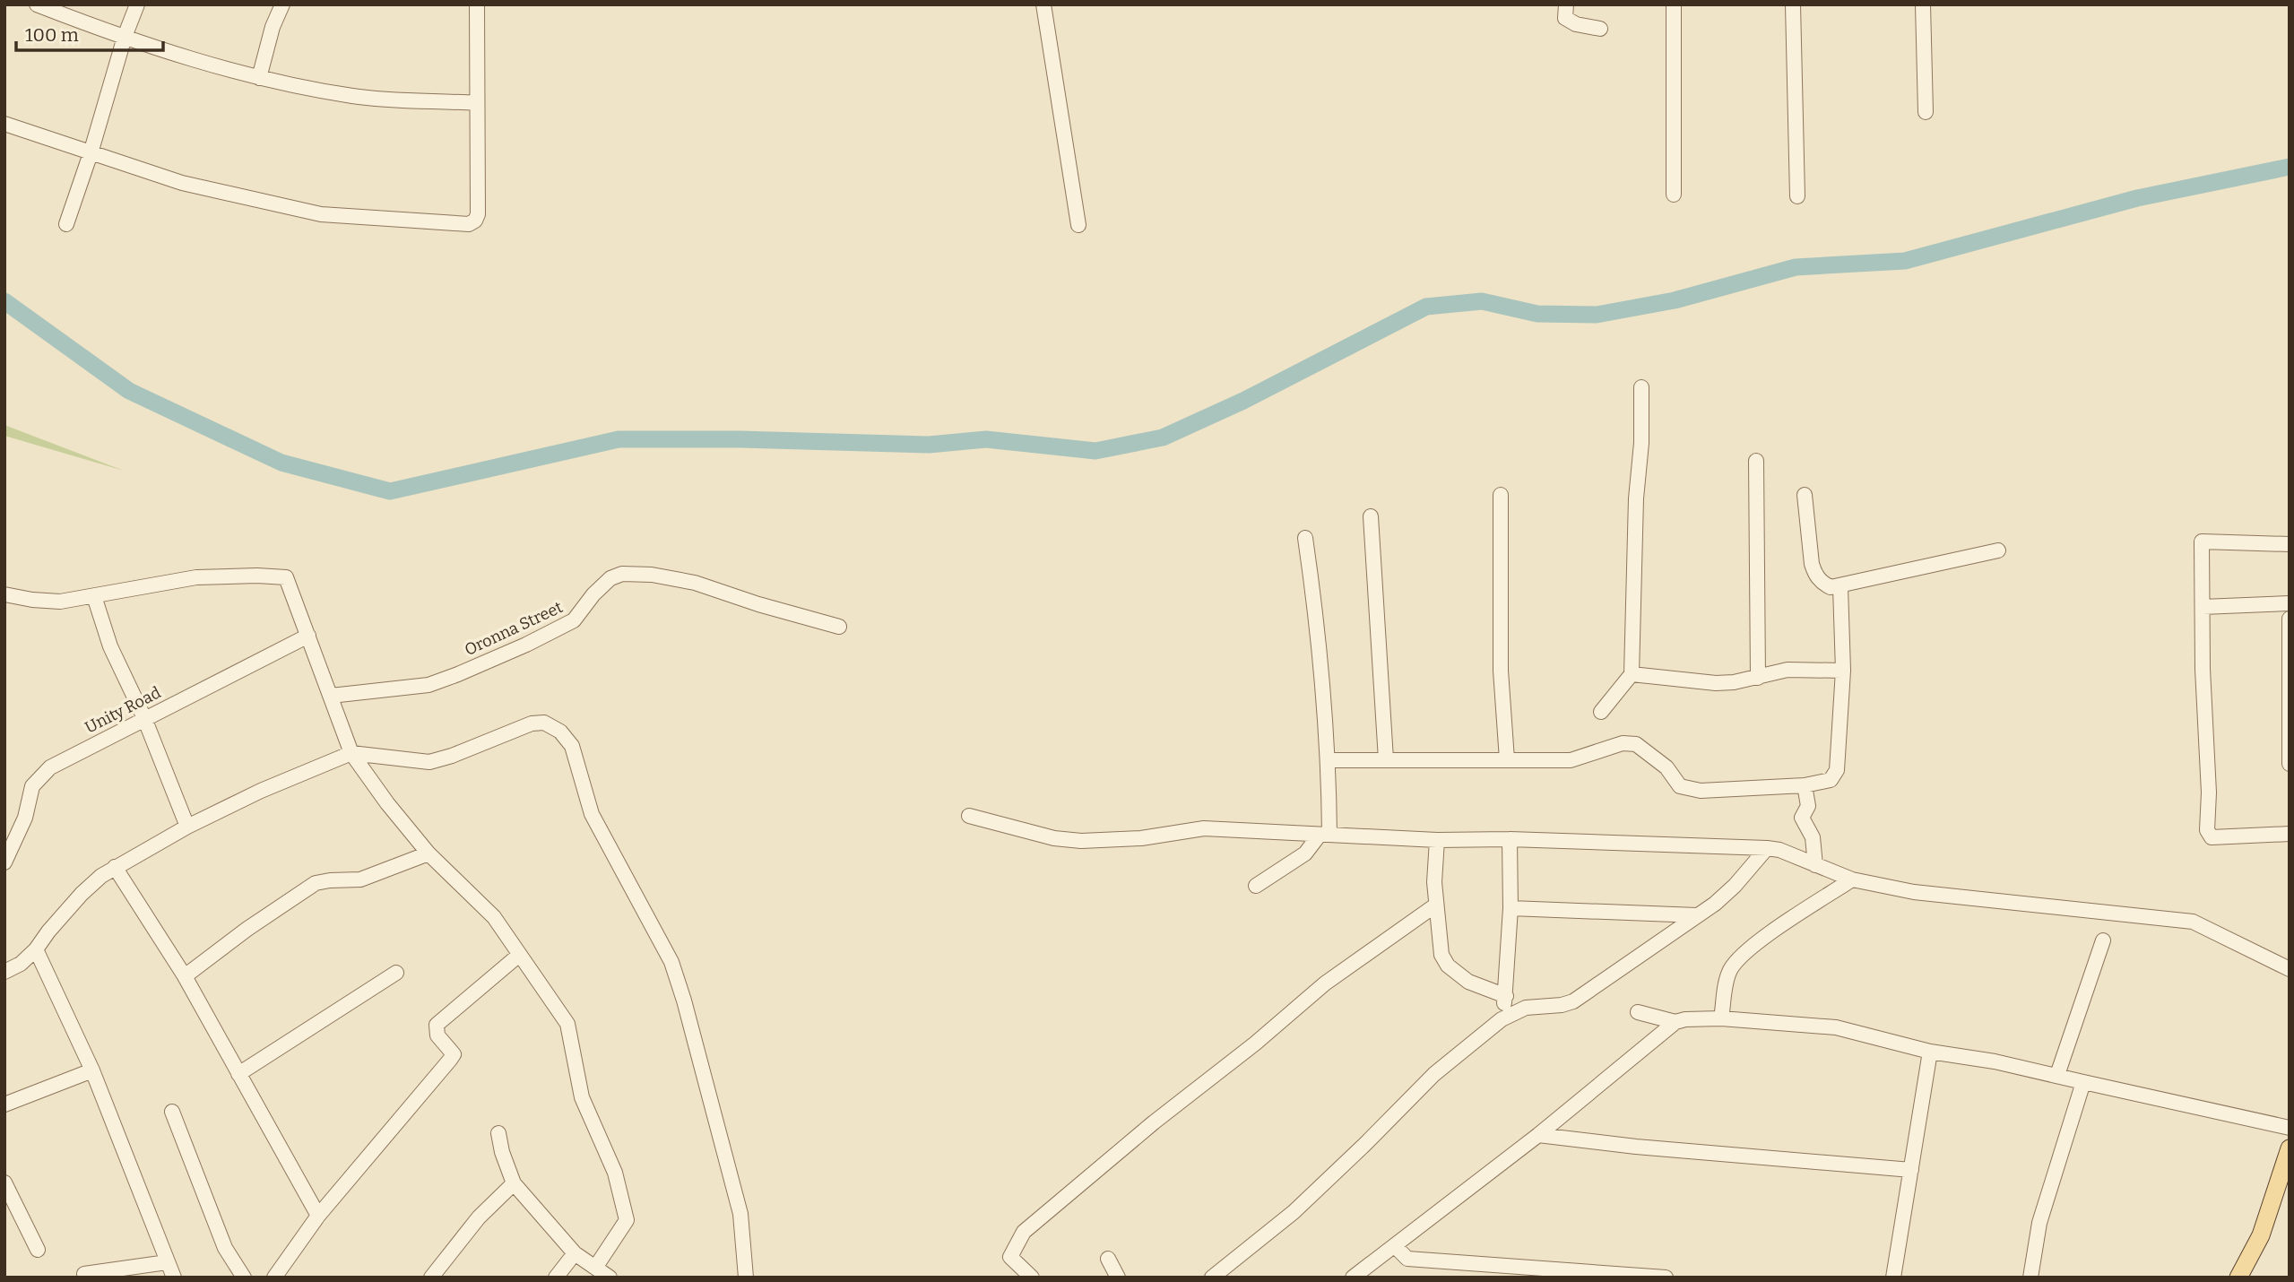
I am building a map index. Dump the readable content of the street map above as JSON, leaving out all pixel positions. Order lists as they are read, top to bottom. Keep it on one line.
{"streets":{"street":["Oronna Street","Unity Road"]},"scale_bar":"100 m"}
